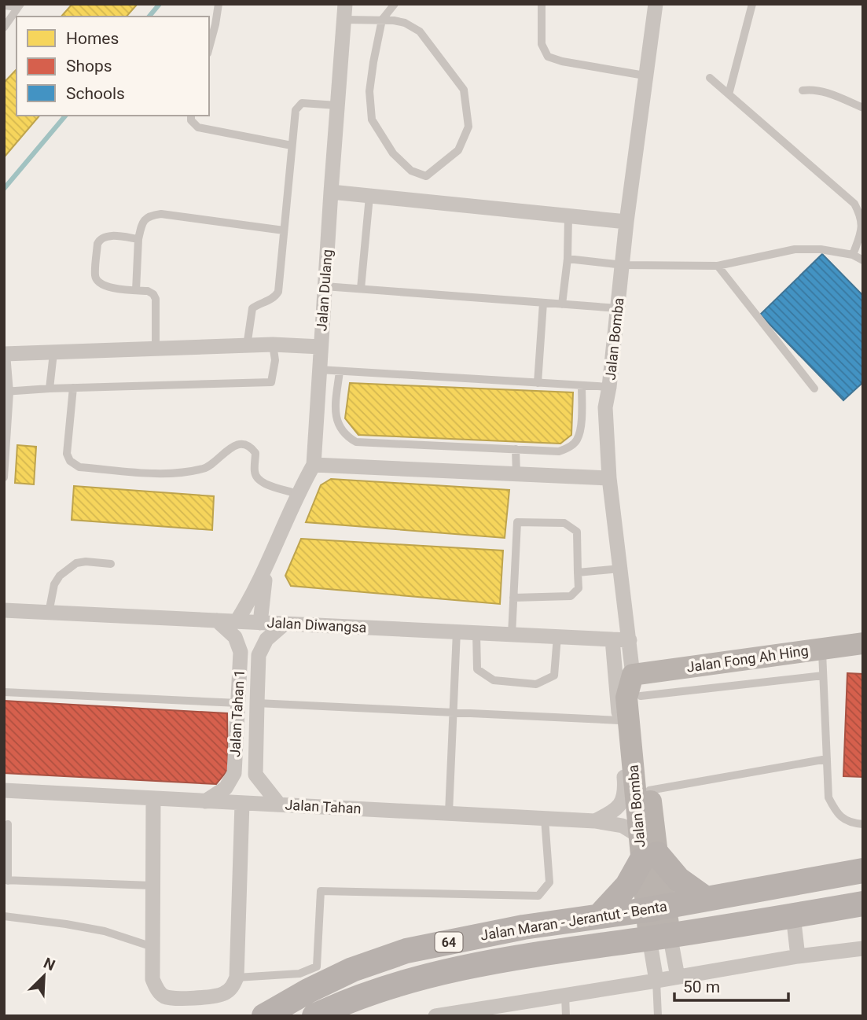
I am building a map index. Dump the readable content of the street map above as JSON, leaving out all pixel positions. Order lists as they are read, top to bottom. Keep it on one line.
{"streets":{"main road":["Jalan Bomba","Jalan Fong Ah Hing","Jalan Maran - Jerantut - Benta","64"],"street":["Jalan Dulang","Jalan Diwangsa","Jalan Tahan 1","Jalan Tahan"]},"crossings":[["Jalan Dulang","Jalan Diwangsa"],["Jalan Bomba","Jalan Diwangsa"],["Jalan Bomba","Jalan Fong Ah Hing"],["Jalan Bomba","Jalan Tahan"],["Jalan Bomba","Jalan Maran - Jerantut - Benta"],["Jalan Diwangsa","Jalan Tahan 1"],["Jalan Tahan 1","Jalan Tahan"]],"legend":["Homes","Shops","Schools"],"scale_bar":"50 m","north":"top right"}
